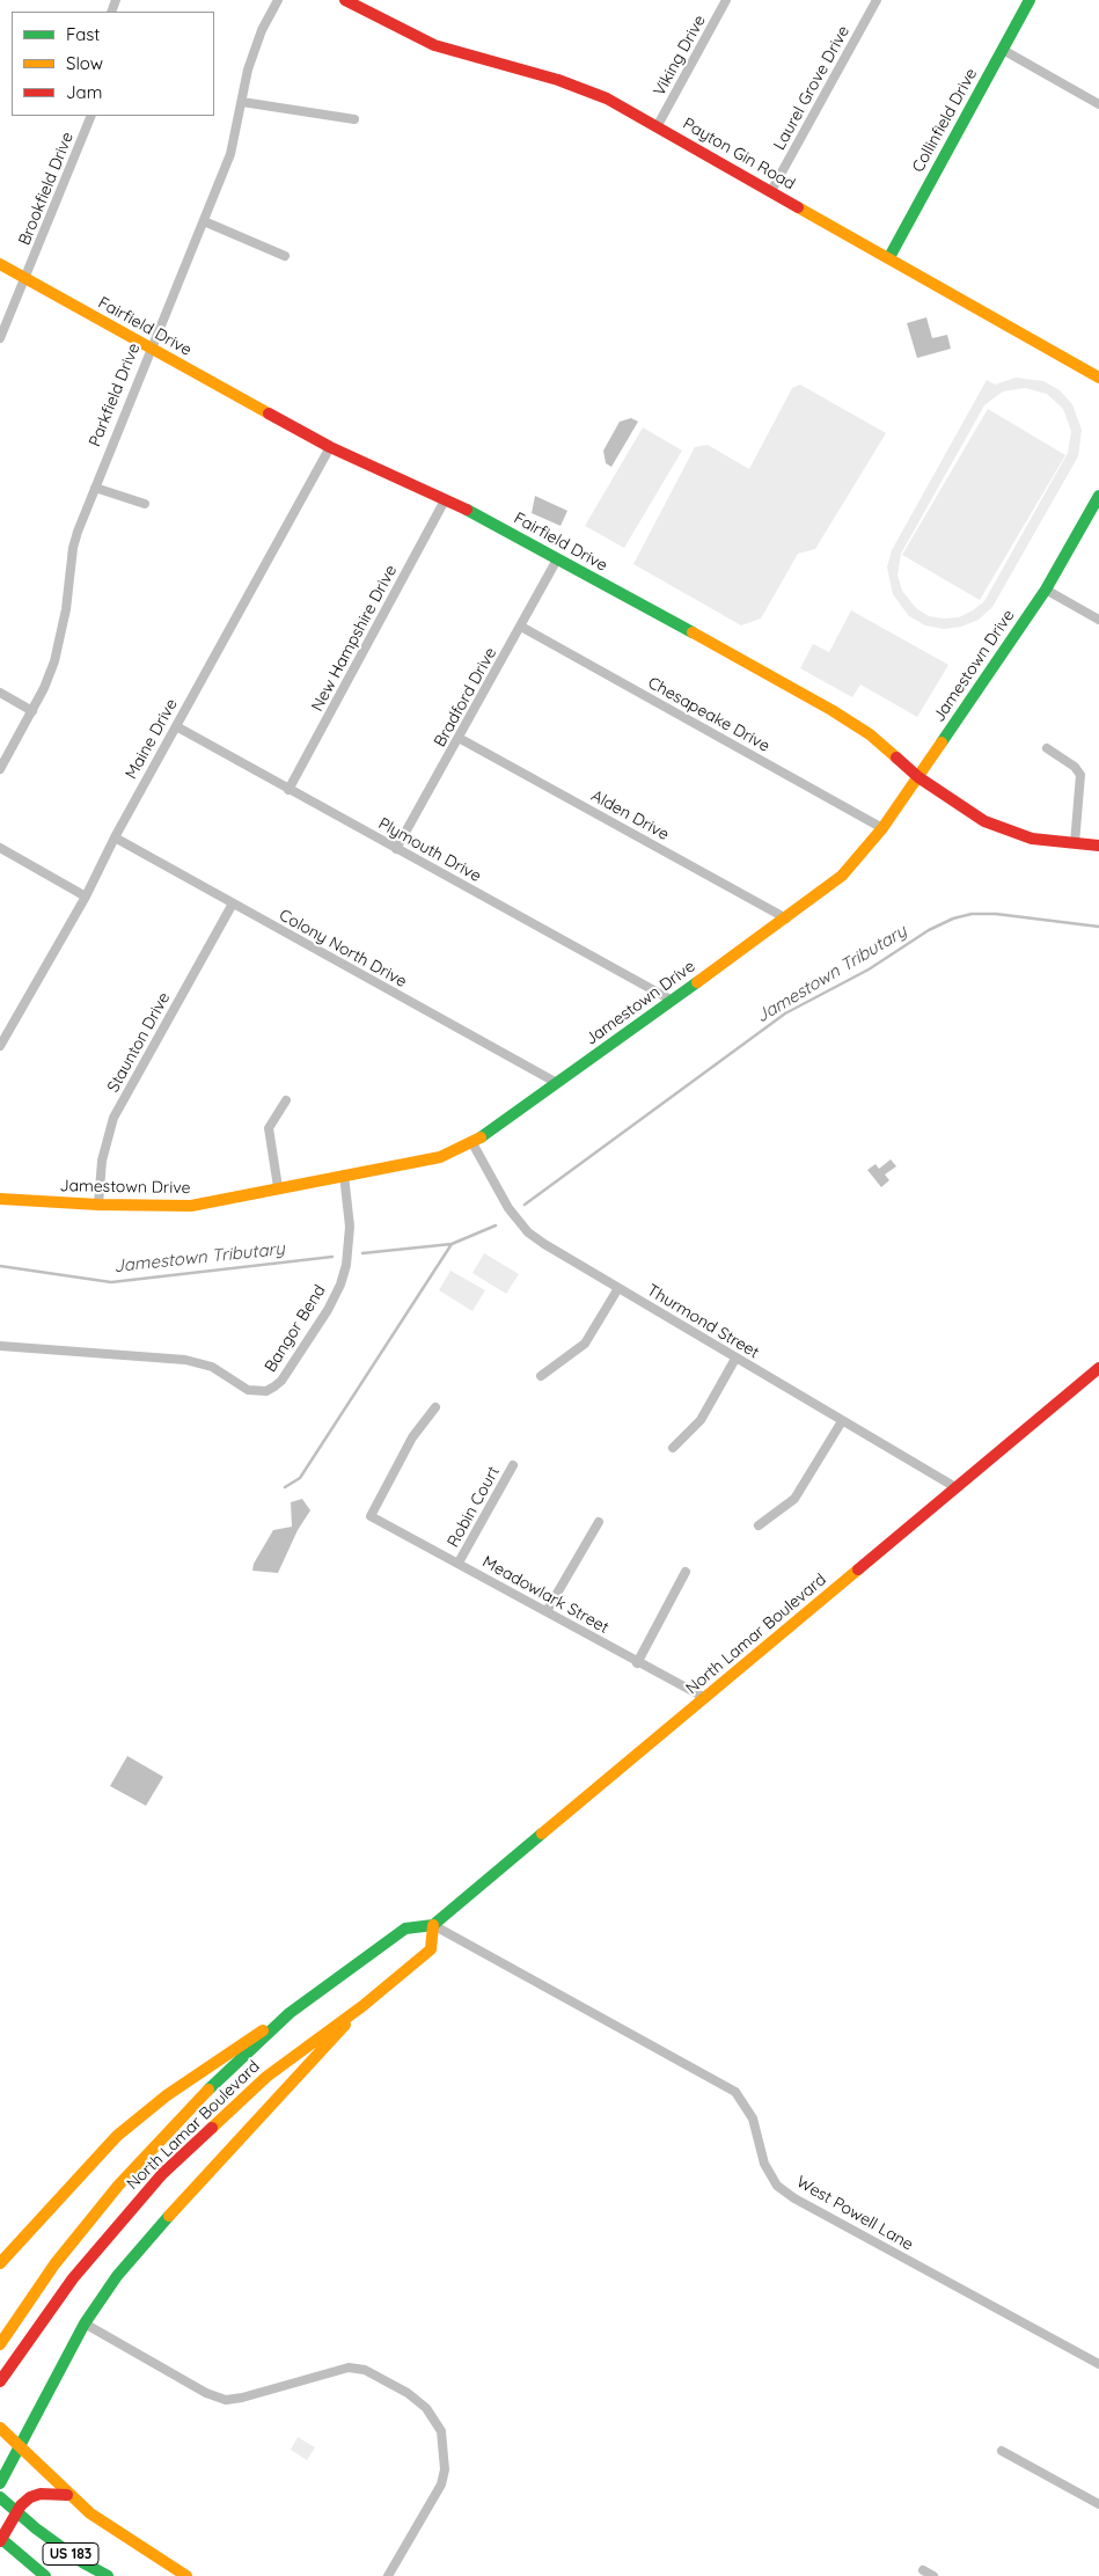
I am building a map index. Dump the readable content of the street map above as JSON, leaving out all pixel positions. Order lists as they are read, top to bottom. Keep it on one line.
{"streets":{"main road":["Collinfield Drive","Payton Gin Road","Fairfield Drive","Jamestown Drive","North Lamar Boulevard","US 183"],"street":["Viking Drive","Laurel Grove Drive","Brookfield Drive","Parkfield Drive","New Hampshire Drive","Bradford Drive","Chesapeake Drive","Maine Drive","Alden Drive","Plymouth Drive","Colony North Drive","Staunton Drive","Thurmond Street","Bangor Bend","Robin Court","Meadowlark Street","West Powell Lane"]},"crossings":[["Viking Drive","Payton Gin Road"],["Laurel Grove Drive","Payton Gin Road"],["Collinfield Drive","Payton Gin Road"],["Brookfield Drive","Fairfield Drive"],["Fairfield Drive","Parkfield Drive"],["Fairfield Drive","New Hampshire Drive"],["Fairfield Drive","Jamestown Drive"],["Fairfield Drive","Bradford Drive"],["Fairfield Drive","Maine Drive"],["New Hampshire Drive","Plymouth Drive"],["Jamestown Drive","Chesapeake Drive"],["Jamestown Drive","Alden Drive"],["Jamestown Drive","Plymouth Drive"],["Jamestown Drive","Colony North Drive"],["Jamestown Drive","Staunton Drive"],["Jamestown Drive","Thurmond Street"],["Jamestown Drive","Bangor Bend"],["Bradford Drive","Chesapeake Drive"],["Bradford Drive","Alden Drive"],["Bradford Drive","Plymouth Drive"],["Maine Drive","Plymouth Drive"],["Maine Drive","Colony North Drive"],["Colony North Drive","Staunton Drive"],["Thurmond Street","North Lamar Boulevard"],["Robin Court","Meadowlark Street"],["Meadowlark Street","North Lamar Boulevard"],["North Lamar Boulevard","West Powell Lane"]],"water":["Jamestown Tributary"],"legend":["Fast","Slow","Jam"]}
